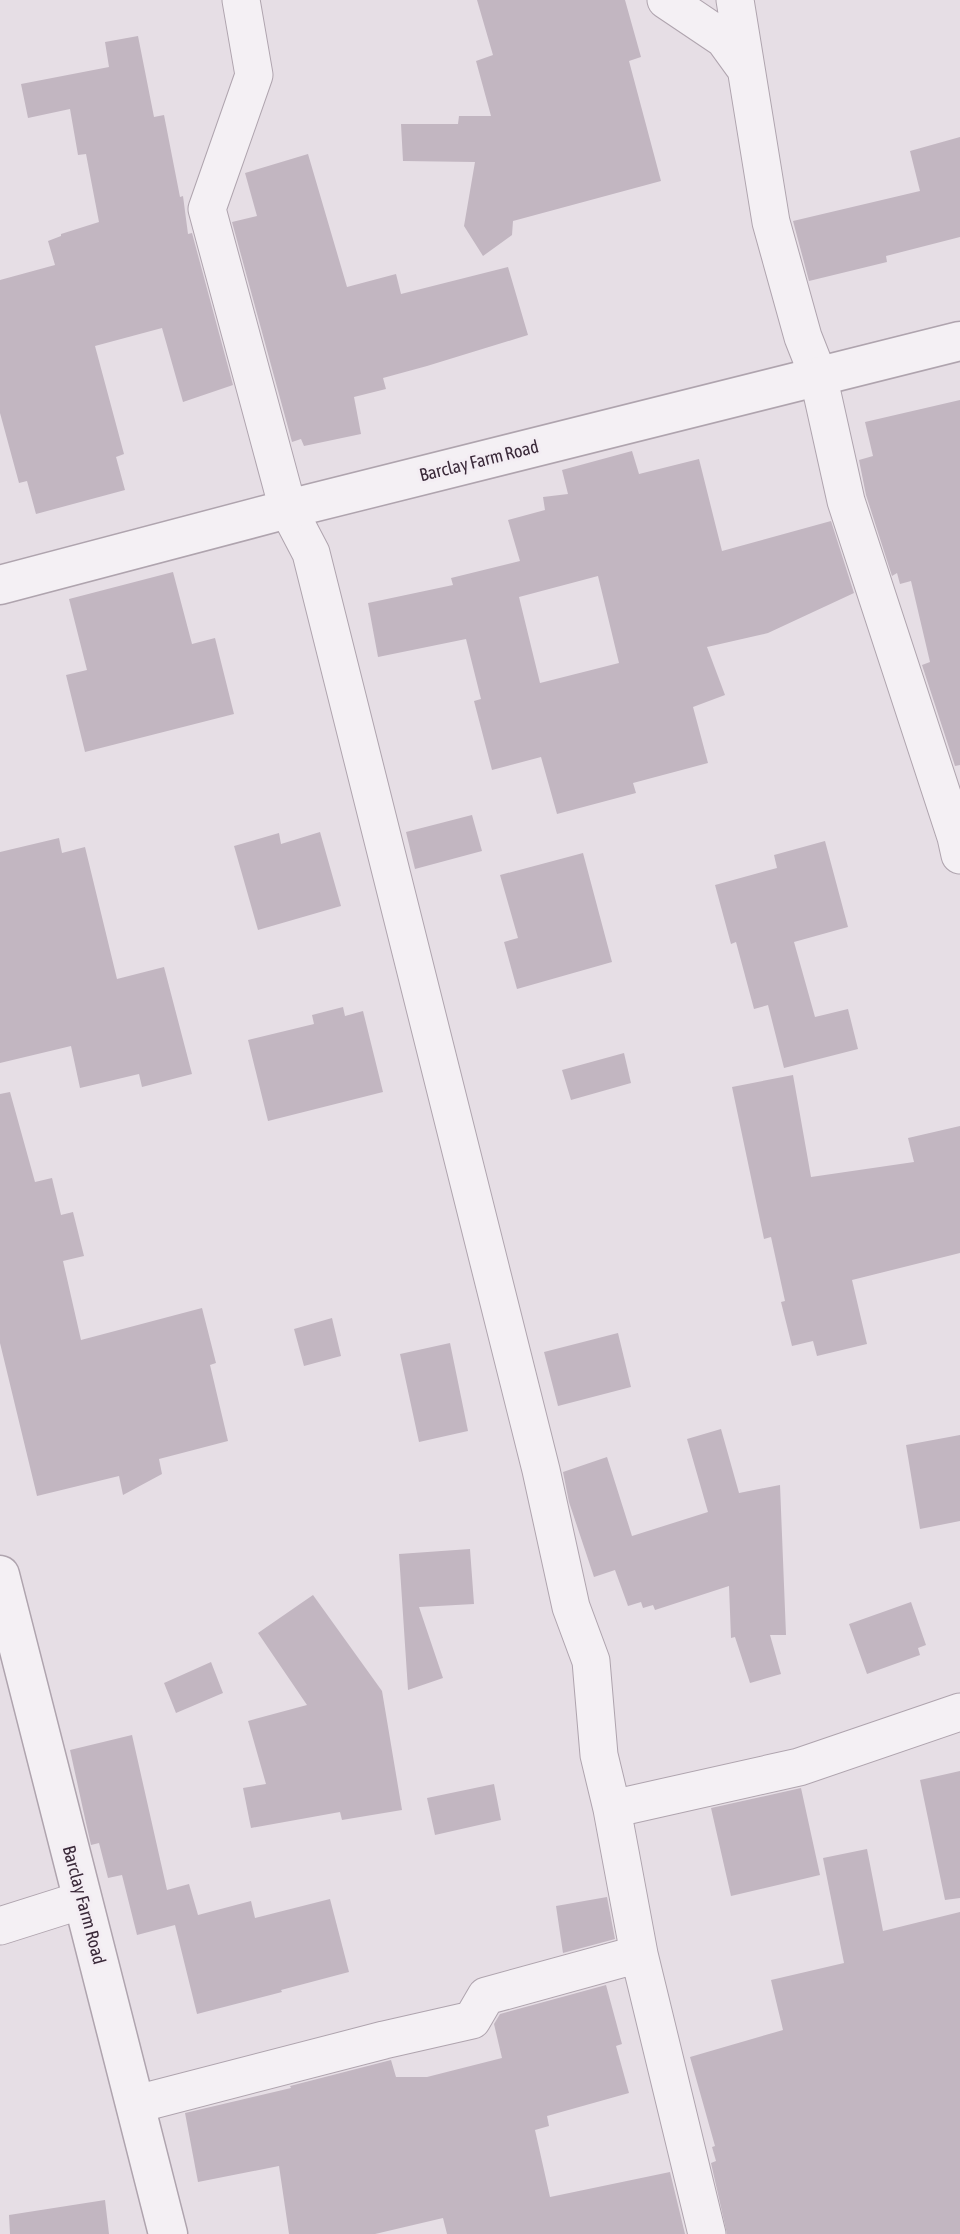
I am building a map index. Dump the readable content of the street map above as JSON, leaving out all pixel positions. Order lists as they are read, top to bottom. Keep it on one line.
{"streets":{"street":["Barclay Farm Road"]}}
